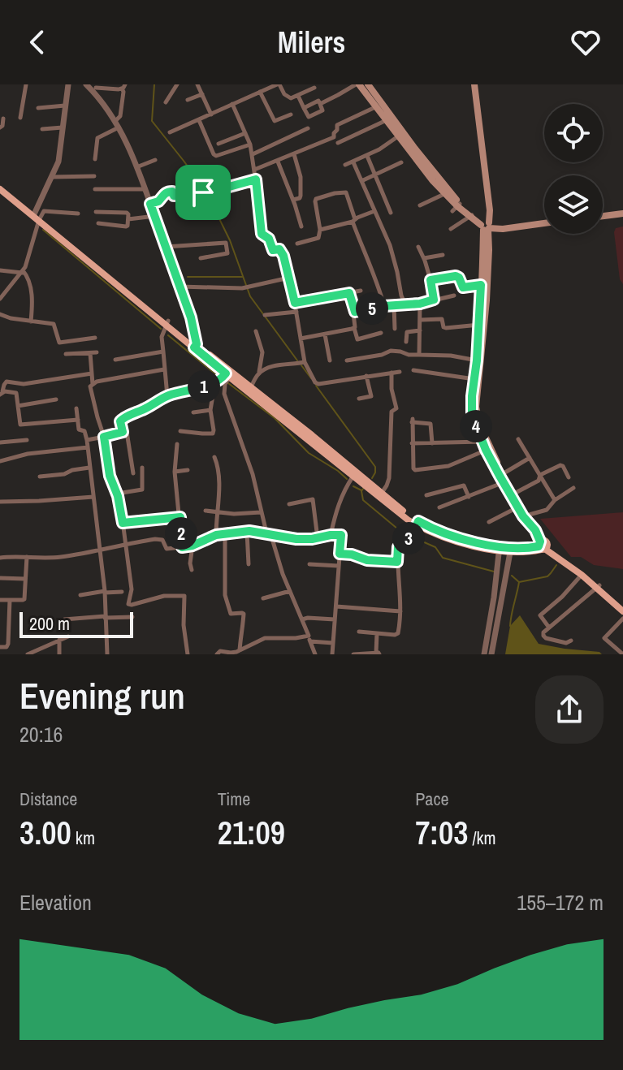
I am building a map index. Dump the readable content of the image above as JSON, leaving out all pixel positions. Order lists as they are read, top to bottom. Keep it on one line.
{"scale_bar":"200 m","page":{"header":"Milers","pins":["5","1","4","2","3"],"scale":"200 m","heading":["Evening run","20:16"],"stats":[["Distance","3.00 km"],["Time","21:09"],["Pace","7:03 /km"]],"chart":["Elevation","155–172 m"]}}
